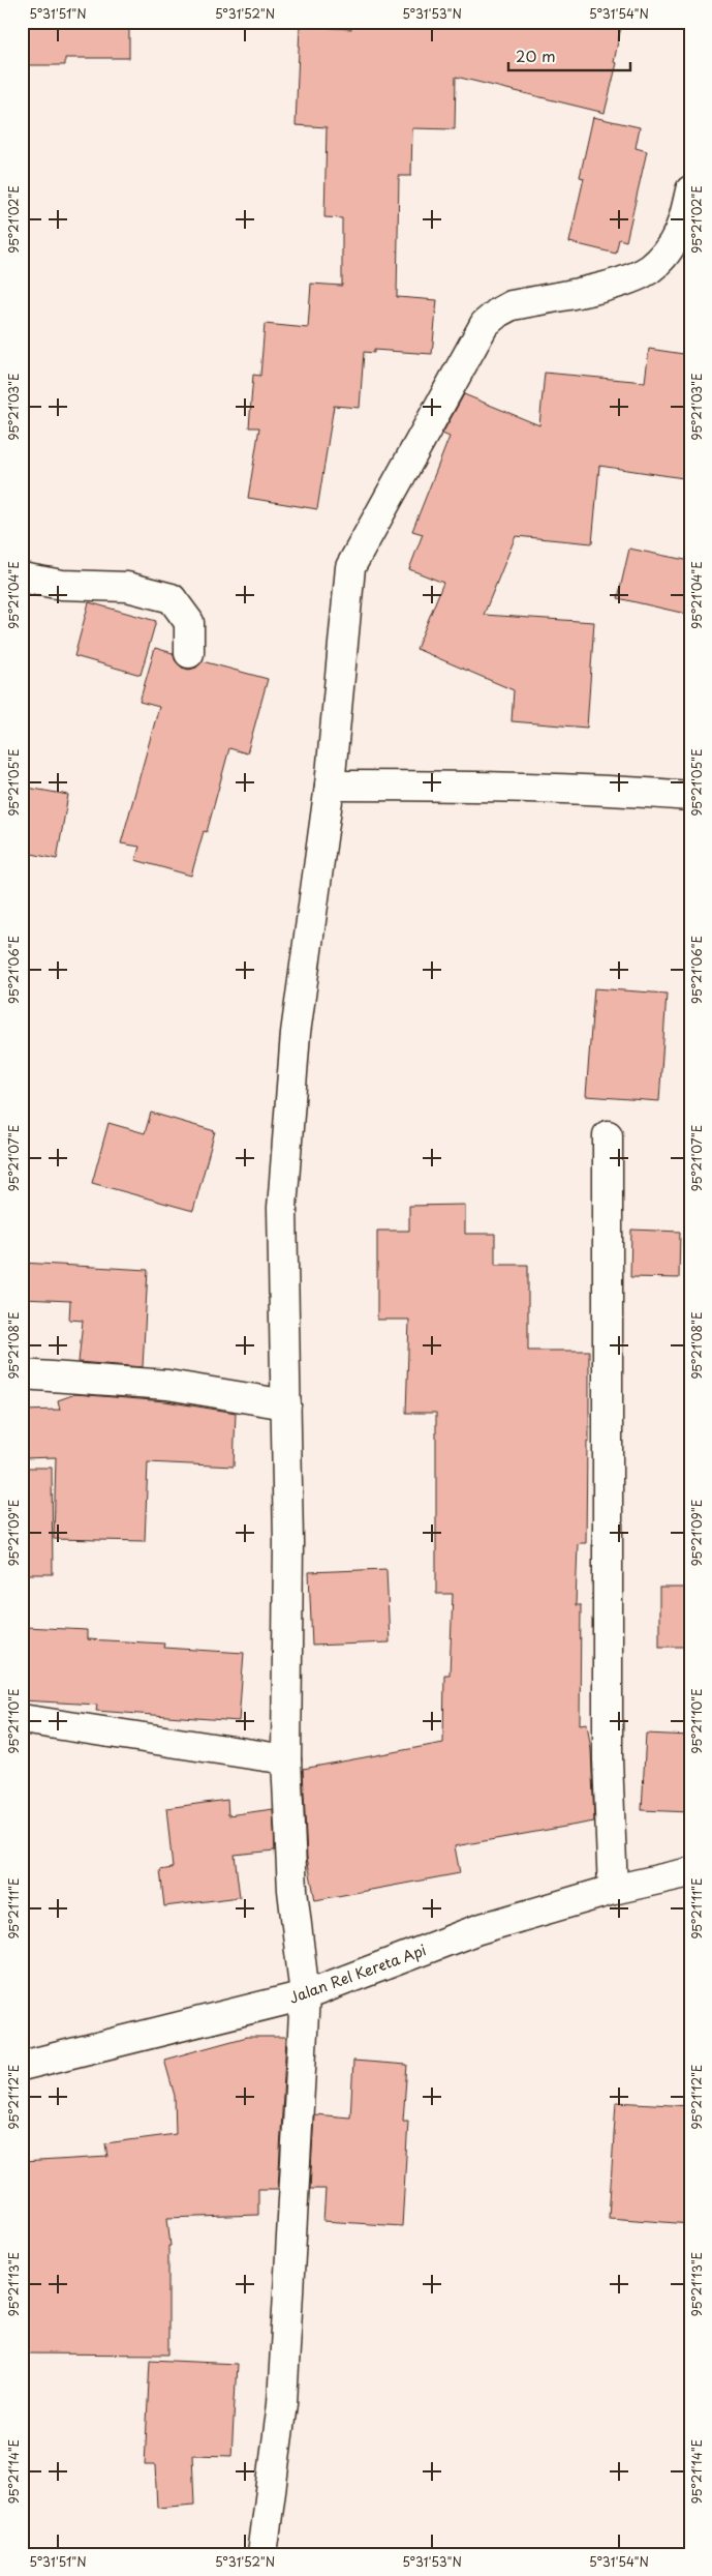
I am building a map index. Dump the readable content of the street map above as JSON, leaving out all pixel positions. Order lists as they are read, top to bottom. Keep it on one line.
{"streets":{"street":["Jalan Rel Kereta Api"]},"scale_bar":"20 m","coordinates":["5°31'51\"N","5°31'52\"N","5°31'53\"N","5°31'54\"N","95°21'02\"E","95°21'03\"E","95°21'04\"E","95°21'05\"E","95°21'06\"E","95°21'07\"E","95°21'08\"E","95°21'09\"E","95°21'10\"E","95°21'11\"E","95°21'12\"E","95°21'13\"E","95°21'14\"E"]}
